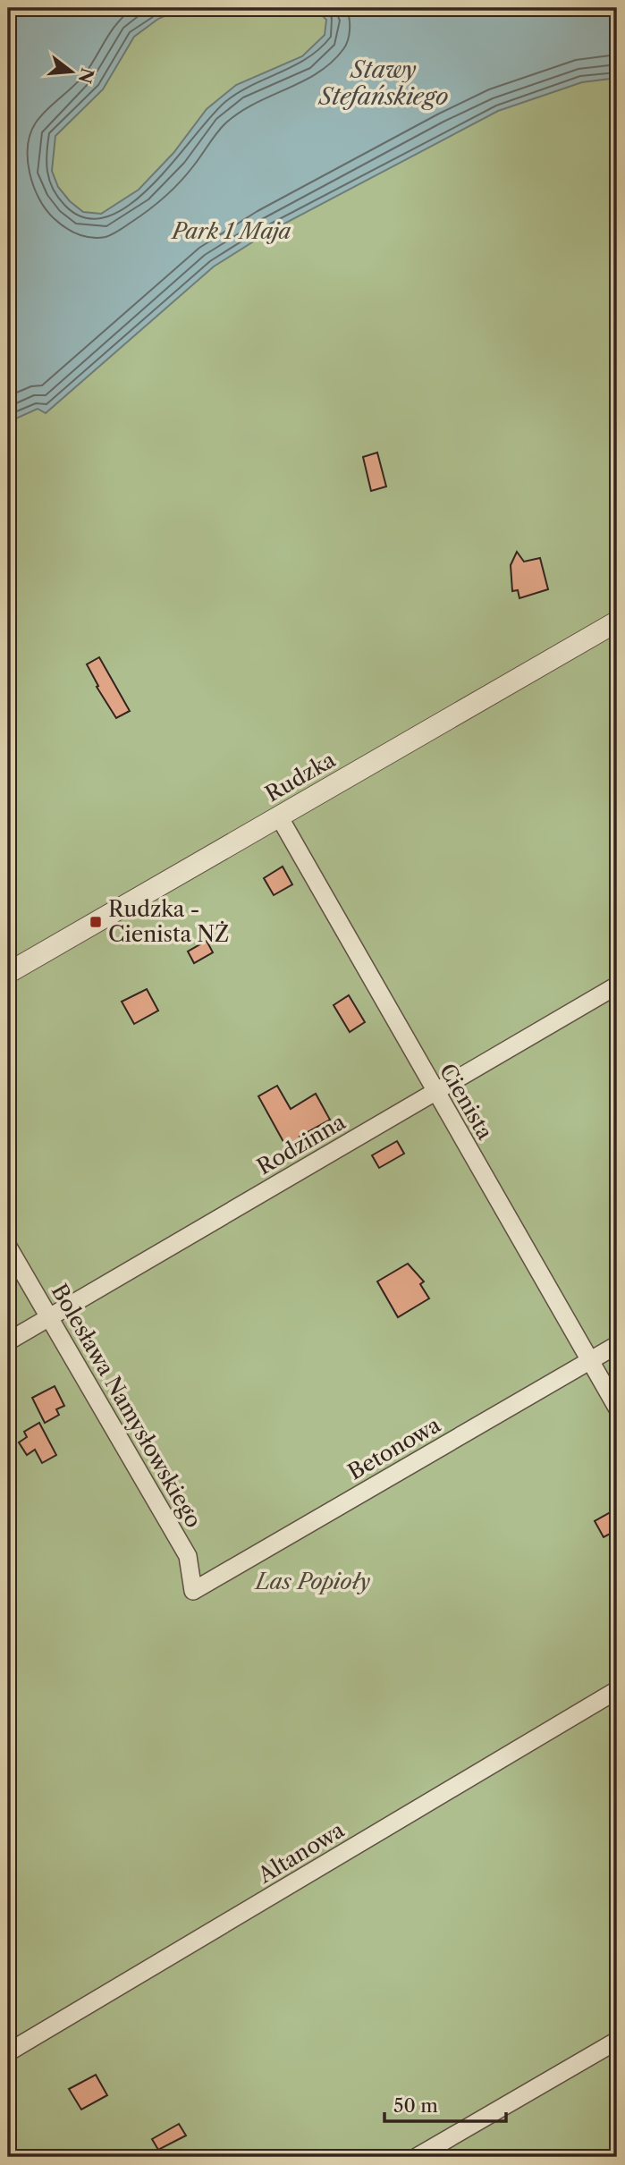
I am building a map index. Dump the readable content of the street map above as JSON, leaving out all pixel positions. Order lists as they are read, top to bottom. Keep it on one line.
{"streets":{"street":["Rudzka","Cienista","Rodzinna","Bolesława Namysłowskiego","Betonowa","Altanowa"]},"crossings":[["Rudzka","Cienista"],["Cienista","Rodzinna"],["Cienista","Betonowa"],["Rodzinna","Bolesława Namysłowskiego"],["Bolesława Namysłowskiego","Betonowa"]],"water":["Stawy Stefańskiego"],"parks":["Park 1 Maja","Las Popioły"],"places":{"transit":["Rudzka - Cienista NŻ"]},"scale_bar":"50 m","north":"right"}
